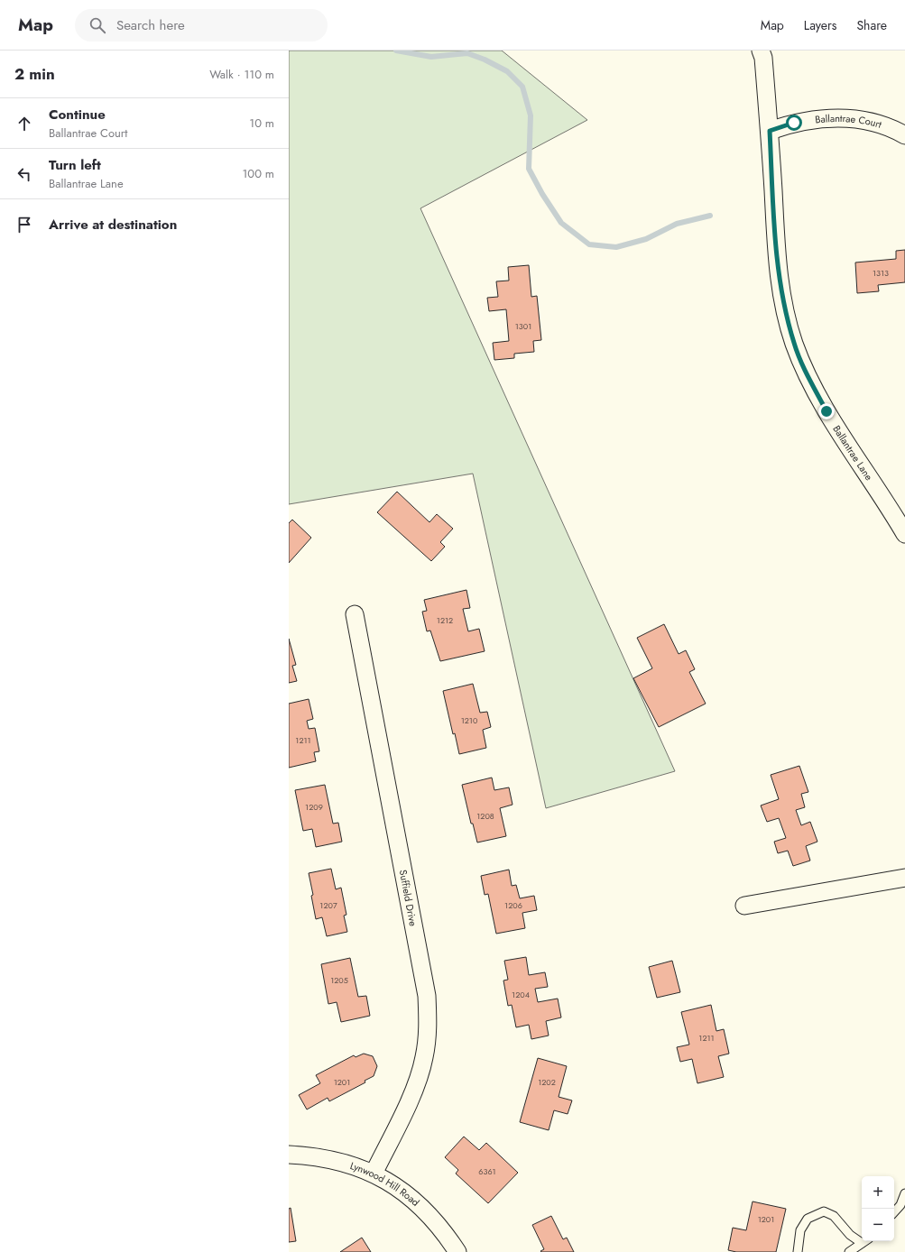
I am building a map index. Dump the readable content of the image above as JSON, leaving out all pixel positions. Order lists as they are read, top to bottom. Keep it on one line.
{"streets":{"street":["Ballantrae Court","Ballantrae Lane","Suffield Drive","Lynwood Hill Road"]},"crossings":[["Ballantrae Court","Ballantrae Lane"],["Suffield Drive","Lynwood Hill Road"]],"house_numbers":["1313","1301","1212","1210","1211","1209","1208","1207","1206","1205","1204","1211","1201","1202","6361","1201"],"page":{"header":"Map","search":"Search here","nav":["Map","Layers","Share"],"heading":["2 min","Walk · 110 m"],"list":[["Continue","Ballantrae Court","10 m"],["Turn left","Ballantrae Lane","100 m"],"Arrive at destination"],"map_buttons":["+","−"]}}
